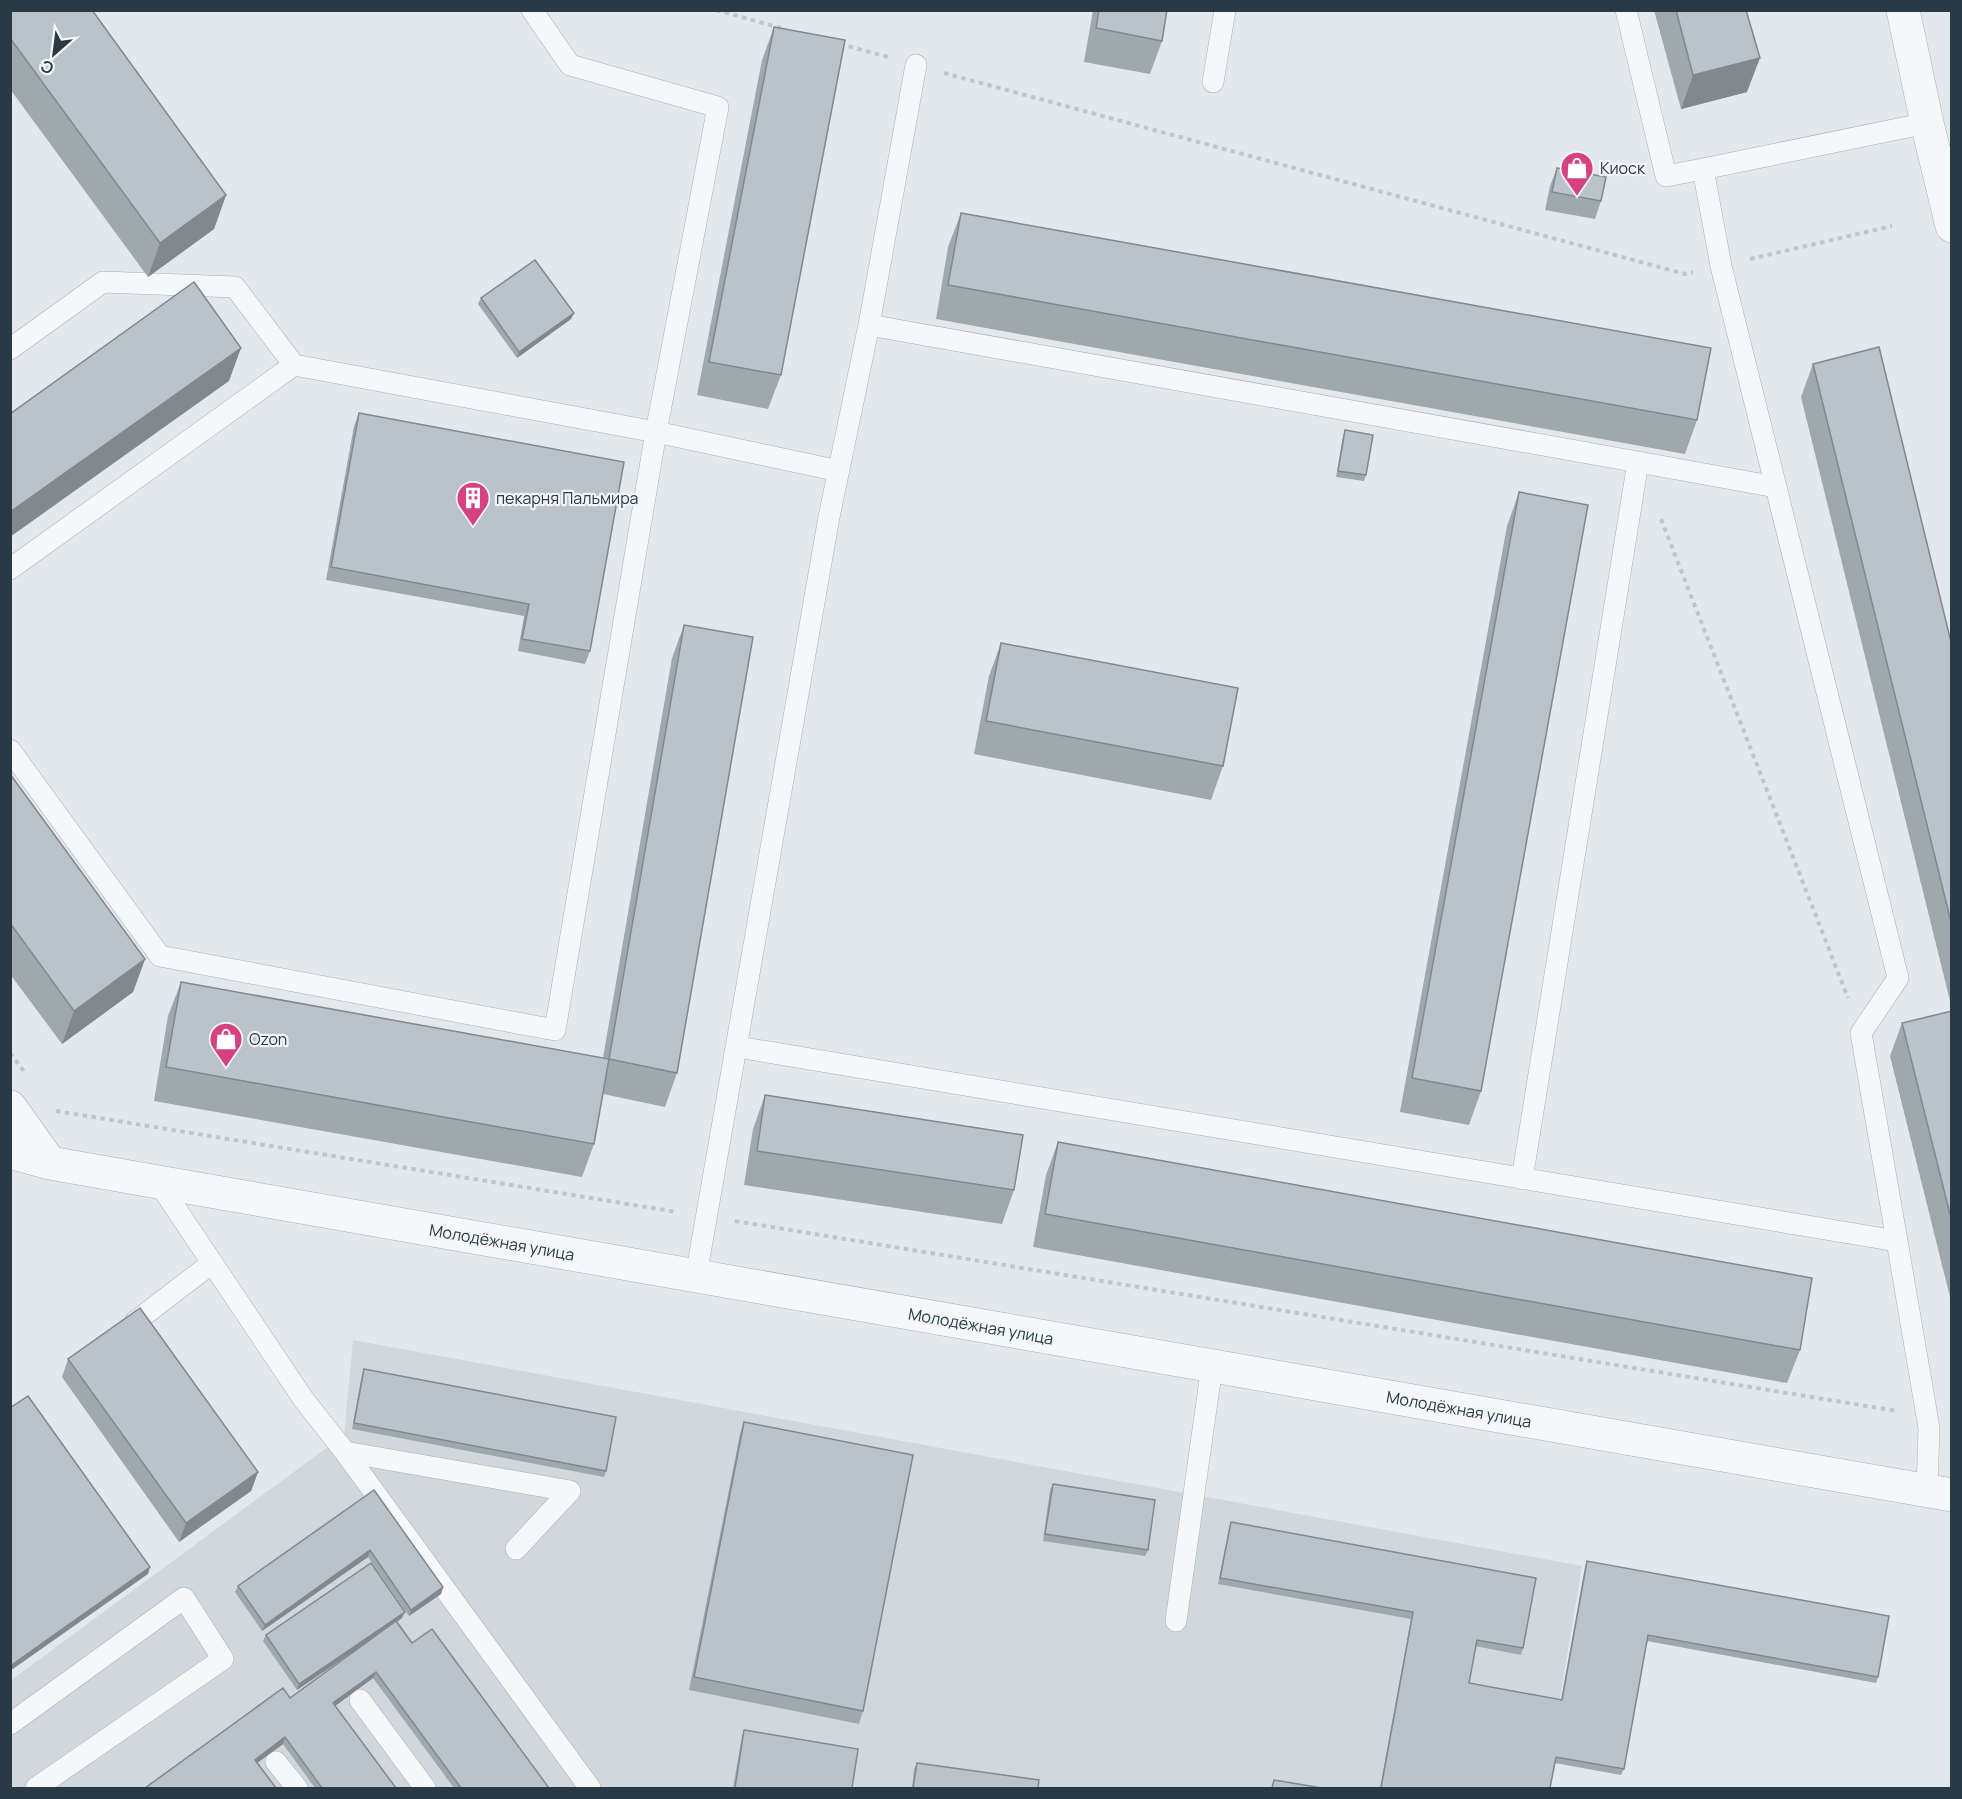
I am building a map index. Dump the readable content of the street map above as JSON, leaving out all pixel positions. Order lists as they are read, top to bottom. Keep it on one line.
{"streets":{"street":["Молодёжная улица"]},"places":{"shop":["Киоск","Ozon"],"building":["пекарня Пальмира"]},"north":"bottom left"}
